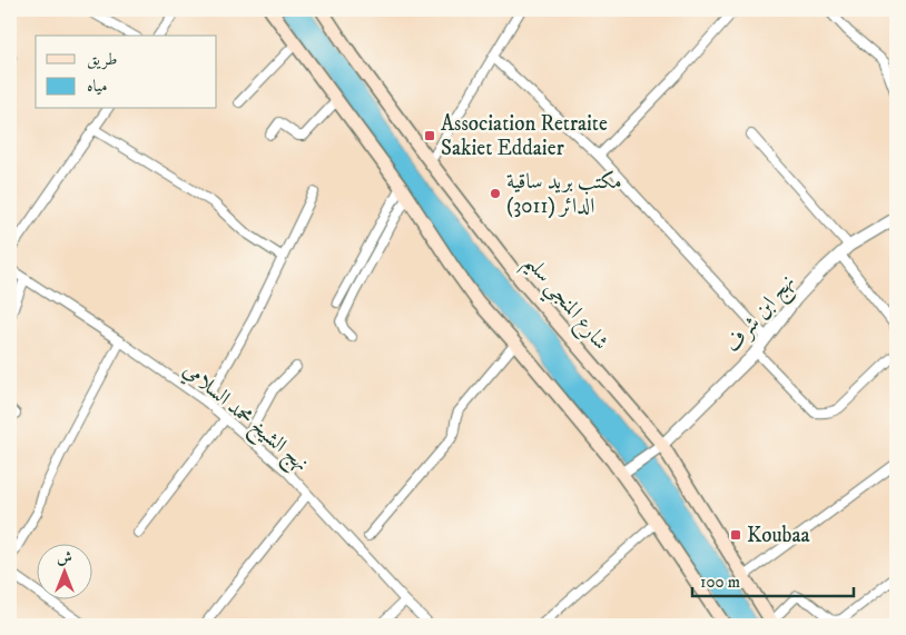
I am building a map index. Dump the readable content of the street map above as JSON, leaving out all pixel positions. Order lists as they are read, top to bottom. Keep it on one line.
{"streets":{"main road":["شارع المنجي سليم"],"street":["نهج ابن شرف","نهج الشيخ محمد السلامي"]},"crossings":[["شارع المنجي سليم","نهج ابن شرف"]],"places":{"transit":["Association Retraite Sakiet Eddaier","Koubaa"],"other":["مكتب بريد ساقية الدائر (3011)"]},"legend":["طريق","مياه"],"scale_bar":"100 m","north":"top"}
